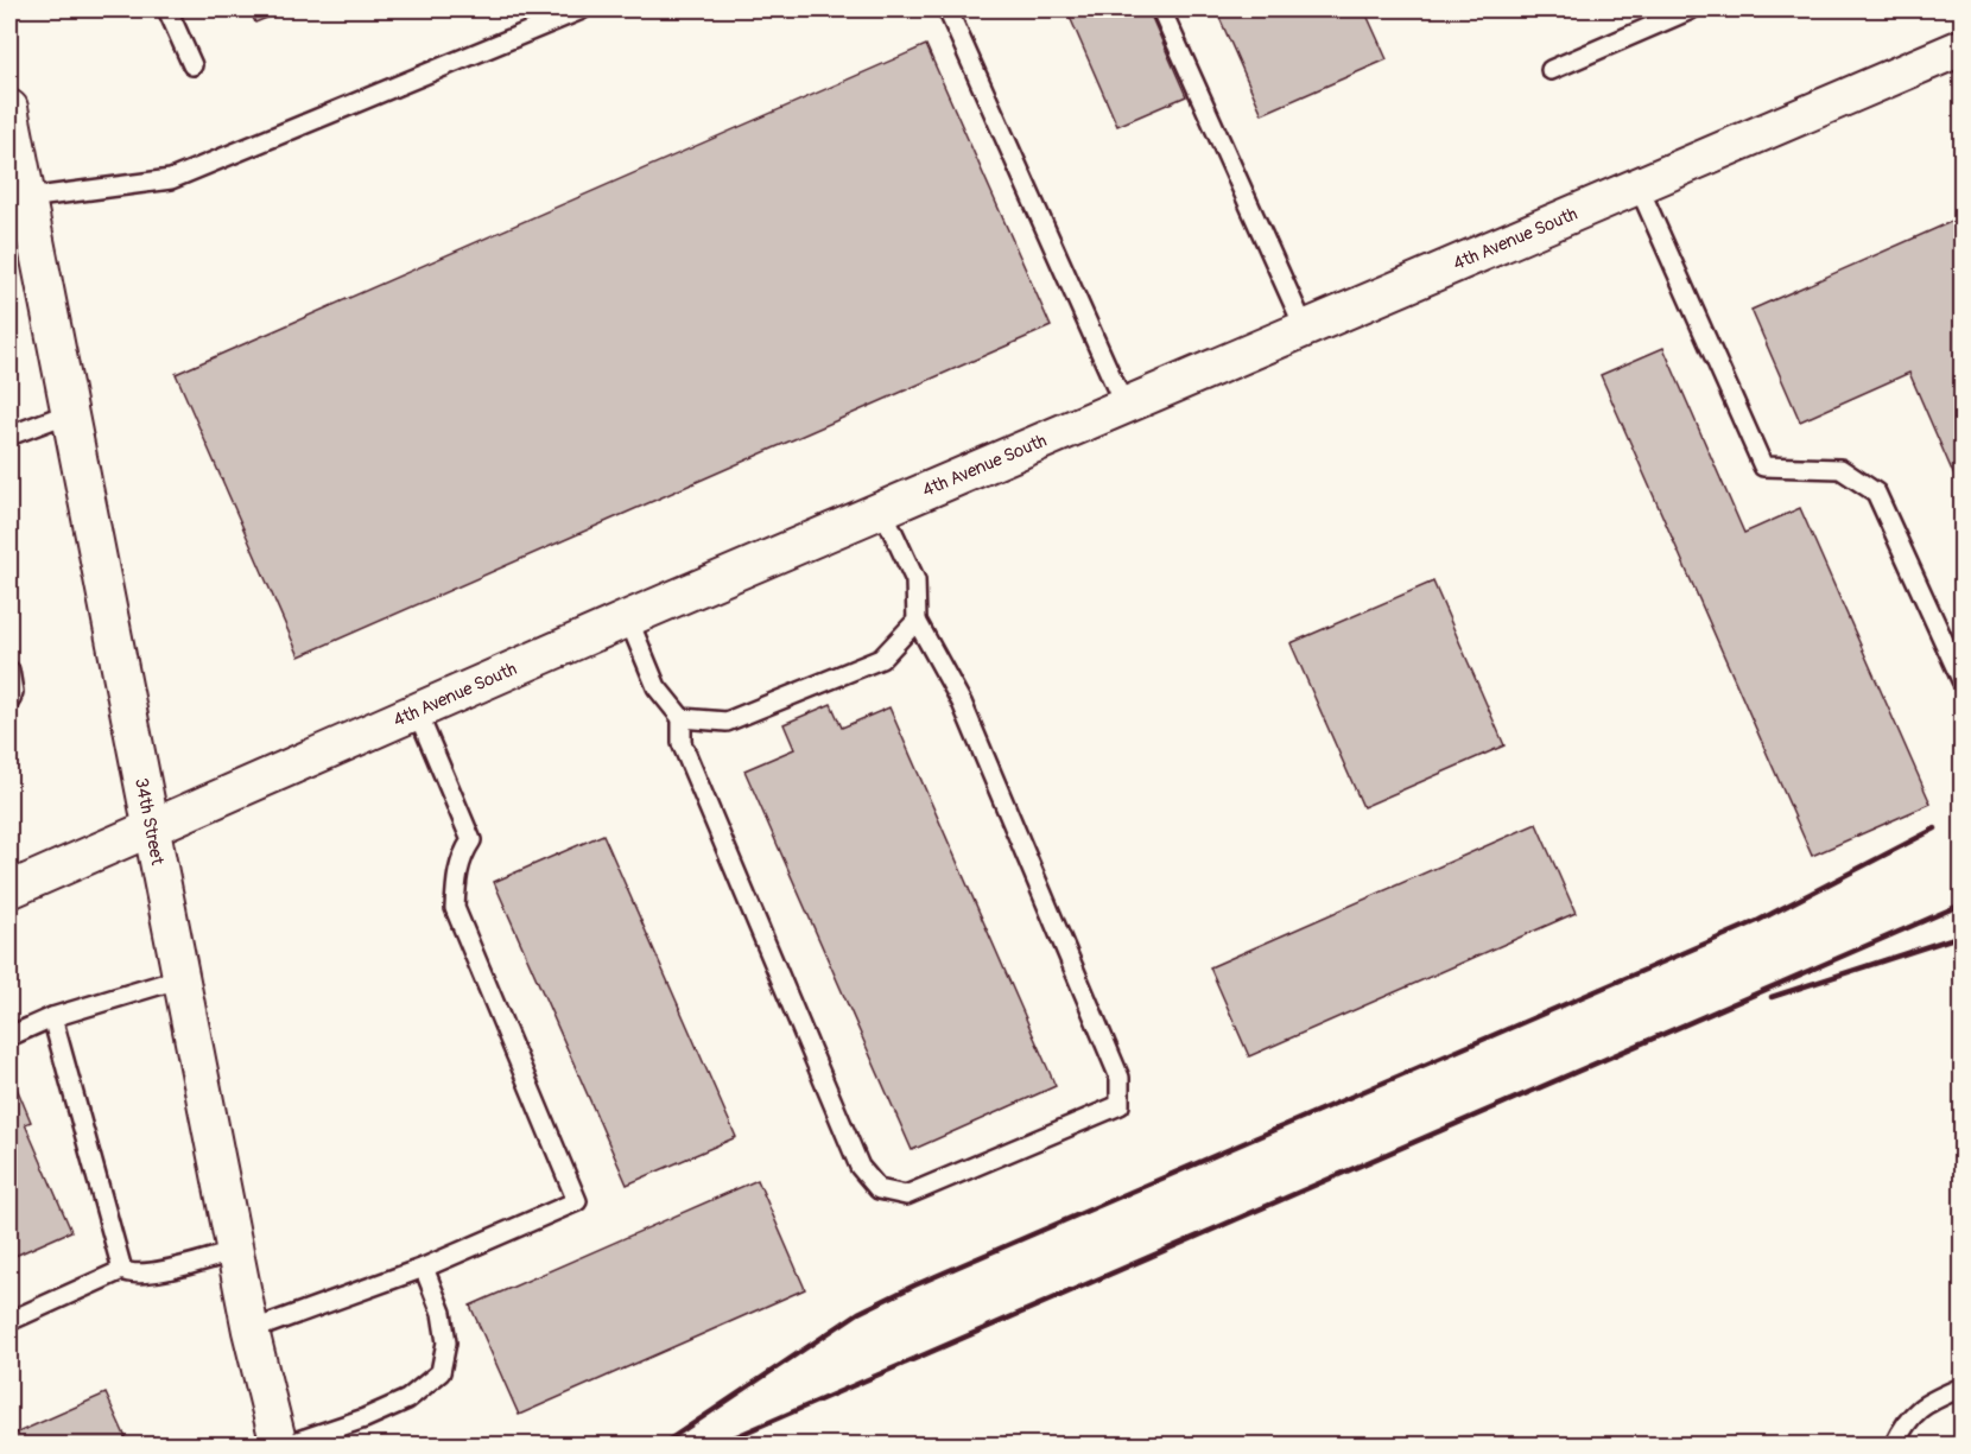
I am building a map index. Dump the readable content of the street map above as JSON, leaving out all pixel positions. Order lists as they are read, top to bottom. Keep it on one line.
{"streets":{"street":["4th Avenue South","34th Street"]},"crossings":[["4th Avenue South","34th Street"]]}
